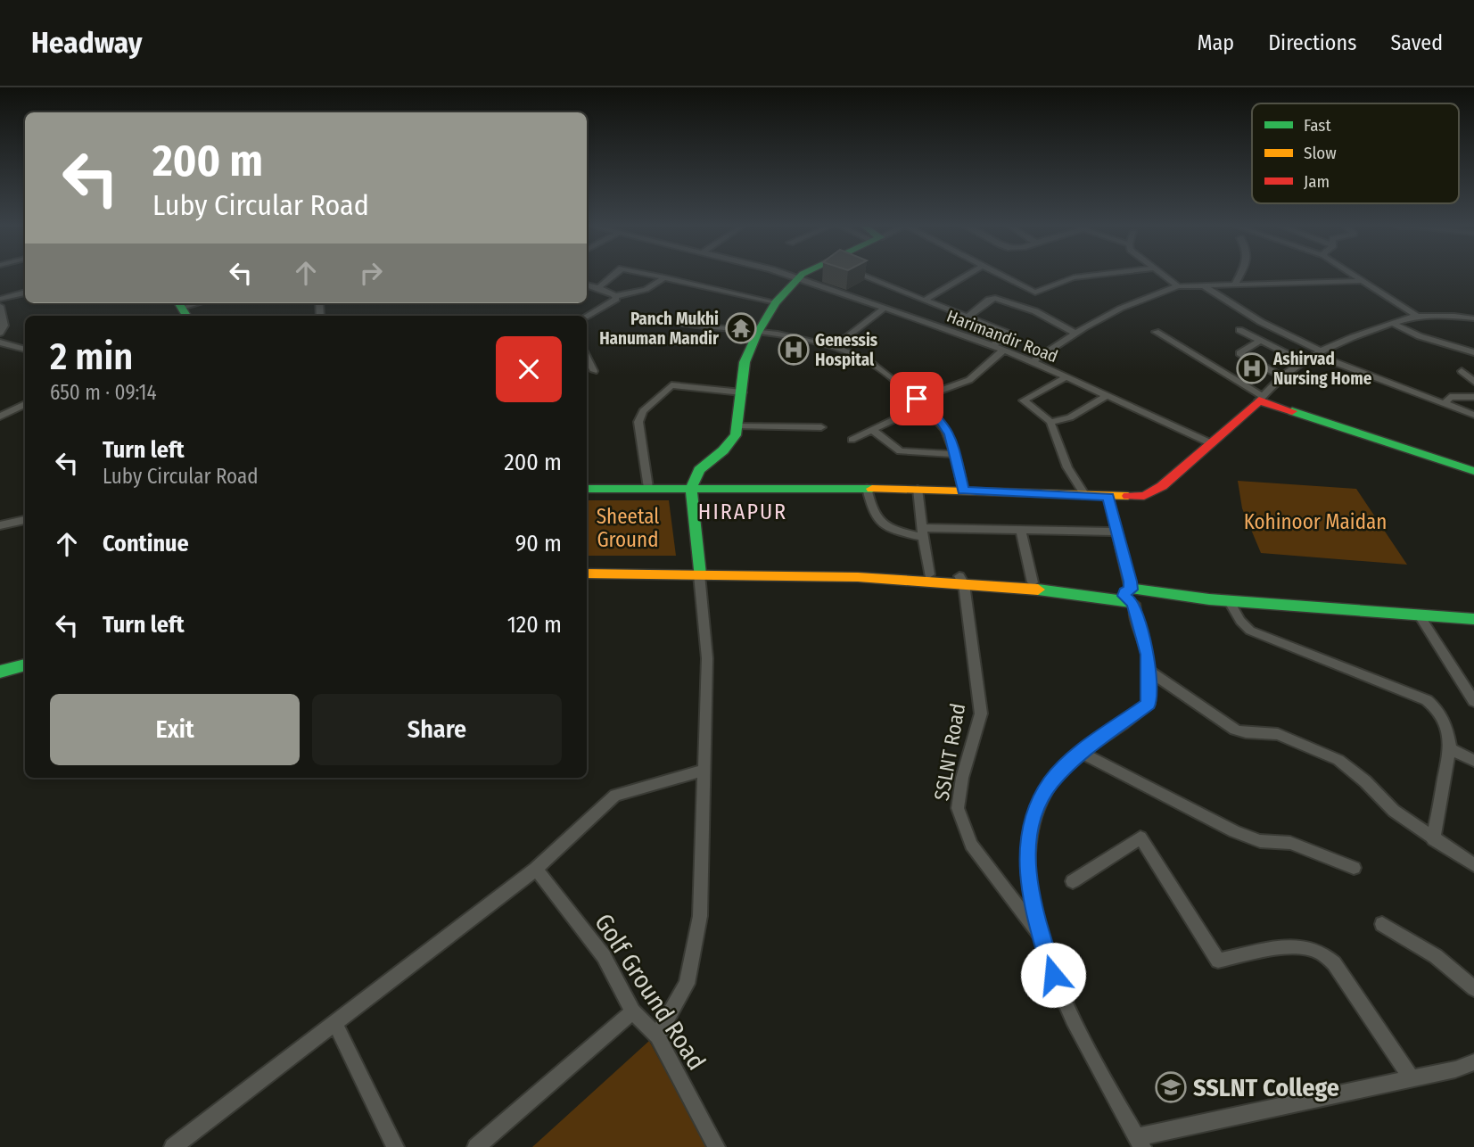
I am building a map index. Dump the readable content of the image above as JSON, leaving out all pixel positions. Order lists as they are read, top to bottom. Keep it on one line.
{"streets":{"street":["Harimandir Road","SSLNT Road","Golf Ground Road"]},"districts":["HIRAPUR"],"parks":["Sheetal Ground","Kohinoor Maidan"],"places":{"temple":["Panch Mukhi Hanuman Mandir"],"hospital":["Genessis Hospital","Ashirvad Nursing Home"],"school or university":["SSLNT College"]},"legend":["Fast","Slow","Jam"],"page":{"header":"Headway","nav":["Map","Directions","Saved"],"turn":["200 m","Luby Circular Road"],"heading":["2 min","650 m · 09:14"],"list":[{"name":"Turn left","note":"Luby Circular Road","value":"200 m"},{"name":"Continue","value":"90 m"},{"name":"Turn left","value":"120 m"}],"buttons":["Exit","Share"]}}
